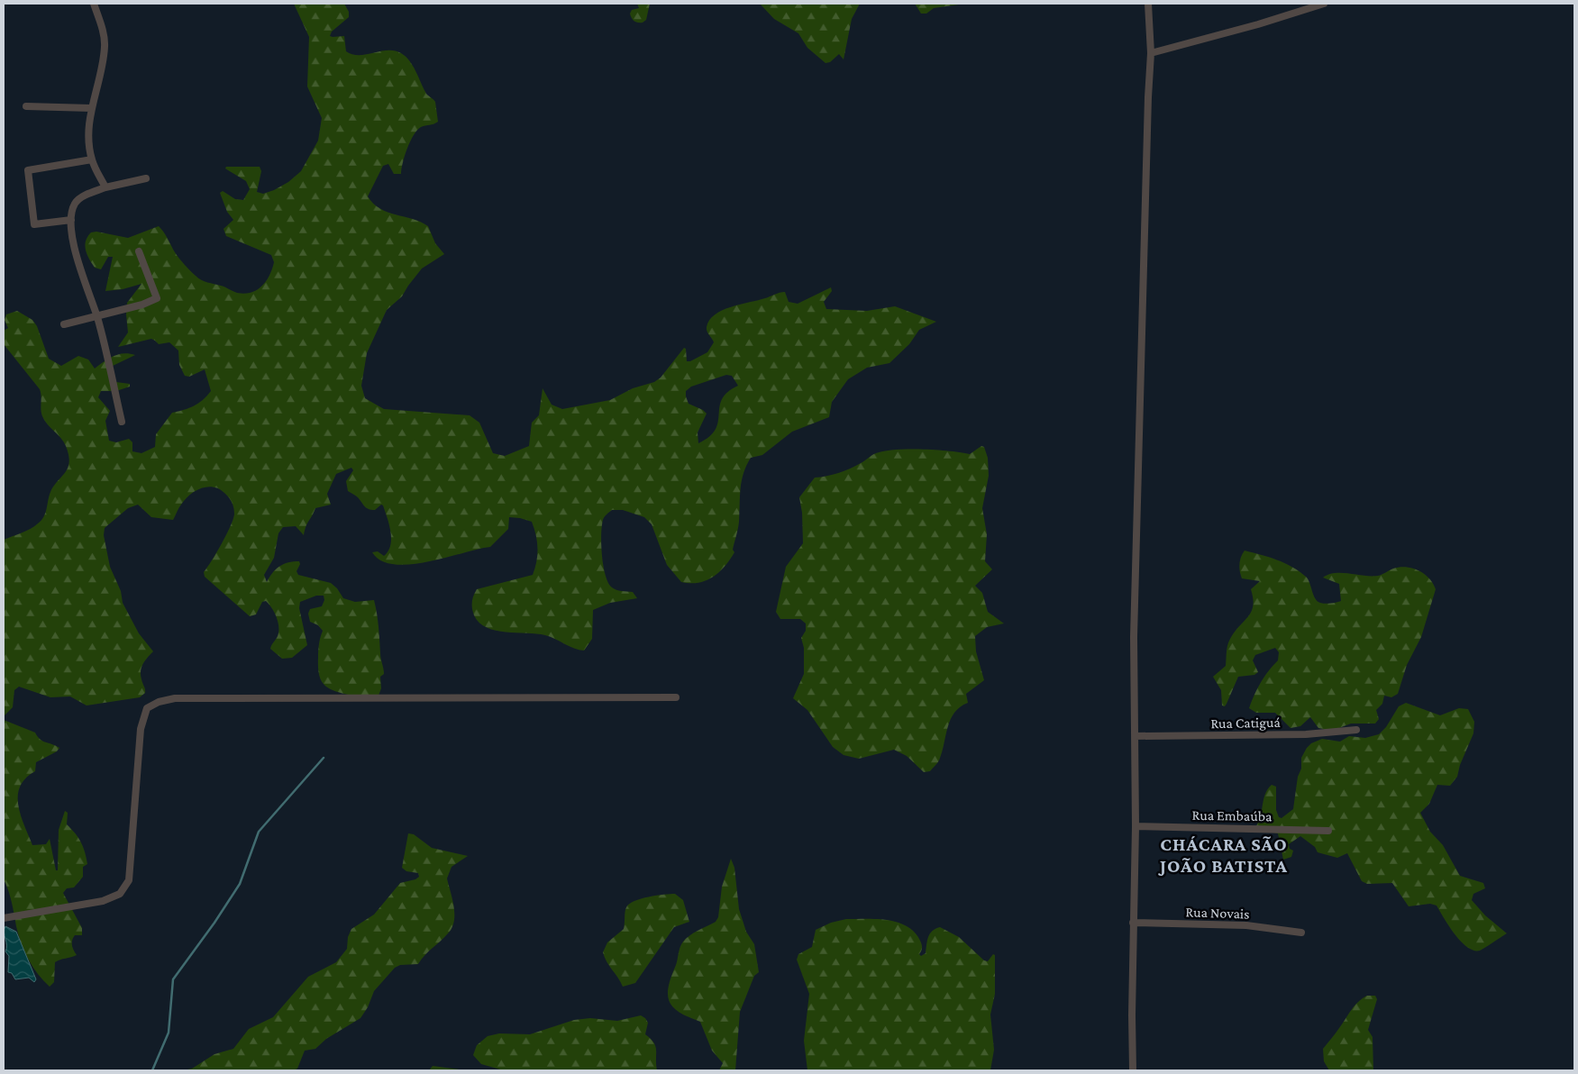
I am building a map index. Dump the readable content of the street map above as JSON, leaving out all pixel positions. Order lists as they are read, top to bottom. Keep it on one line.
{"streets":{"street":["Rua Catiguá","Rua Embaúba","Rua Novais"]},"districts":["CHÁCARA SÃO JOÃO BATISTA"]}
